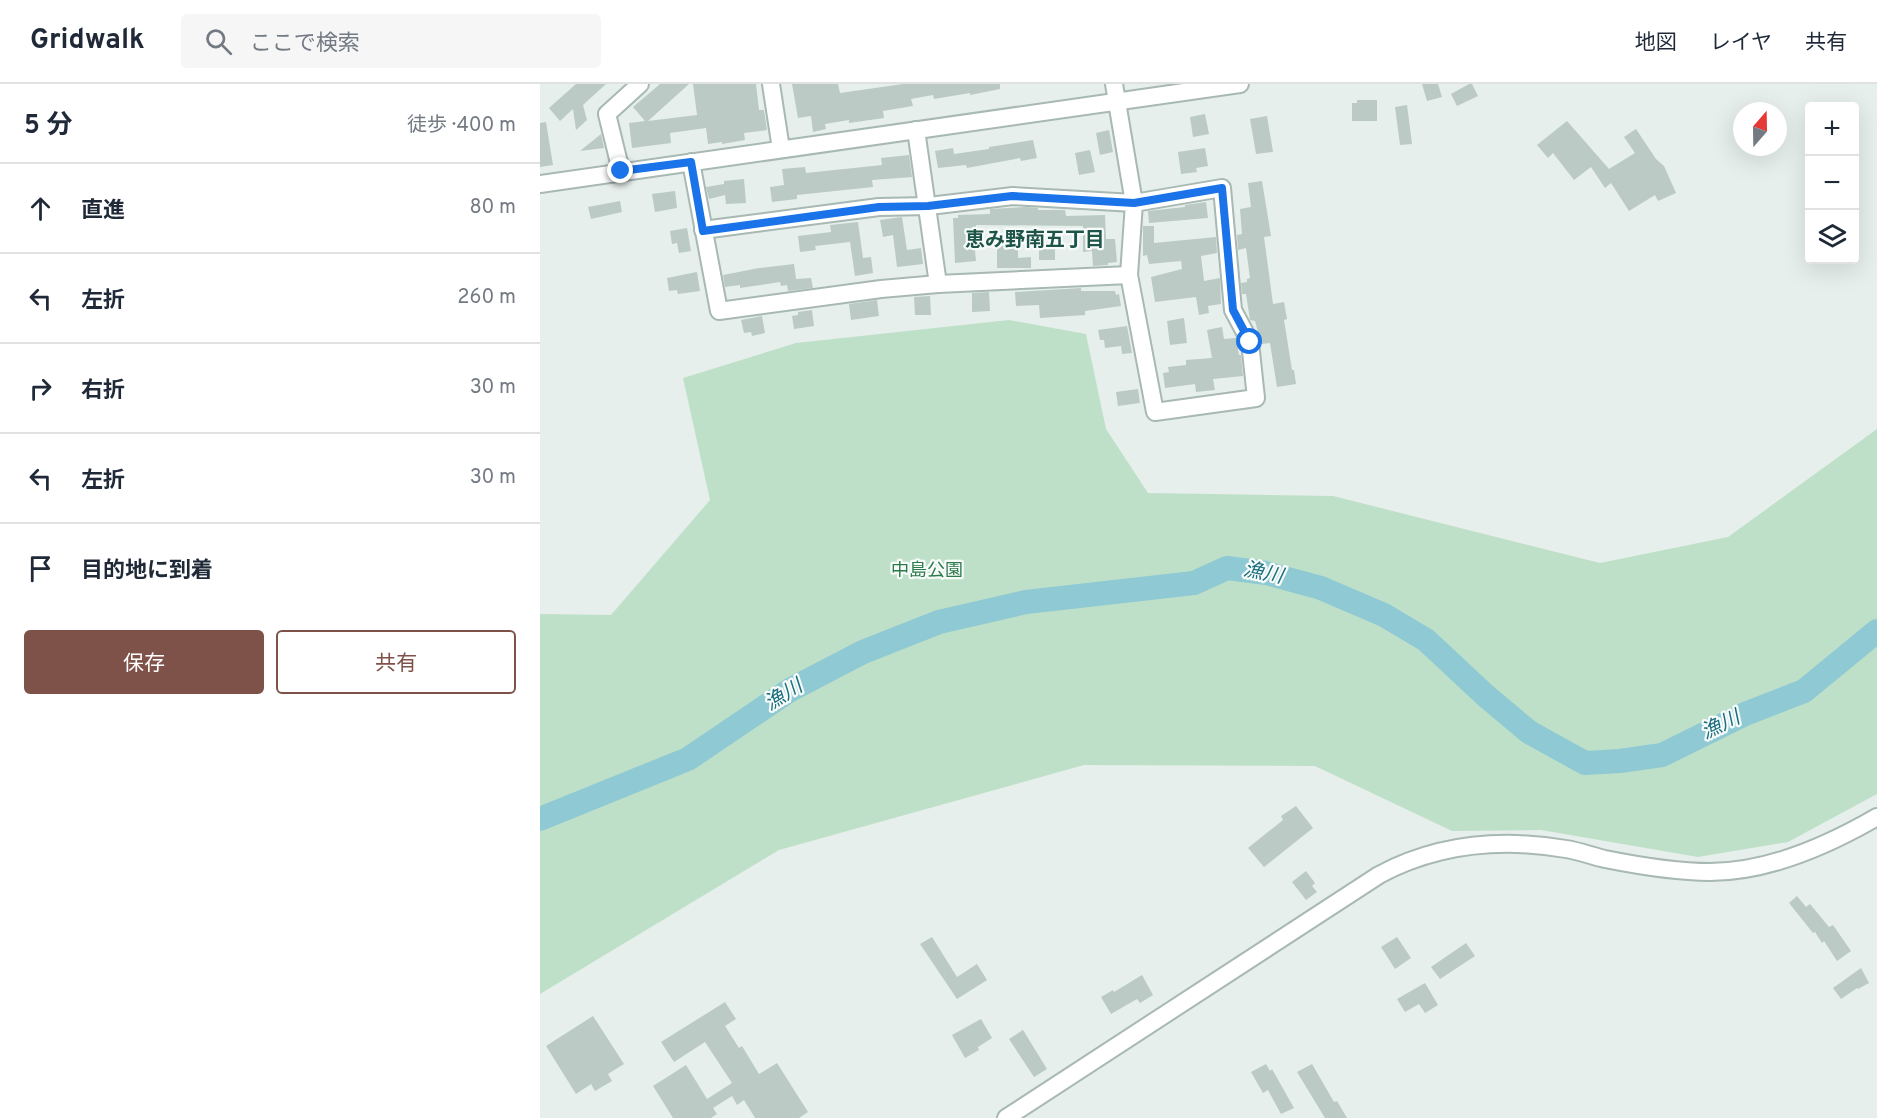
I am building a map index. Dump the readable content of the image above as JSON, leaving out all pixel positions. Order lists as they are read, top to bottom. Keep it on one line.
{"districts":["恵み野南五丁目"],"water":["漁川"],"parks":["中島公園"],"north":"top","page":{"header":"Gridwalk","search":"ここで検索","nav":["地図","レイヤ","共有"],"heading":["5 分","徒歩 · 400 m"],"map_buttons":["+","−"],"list":[["直進","80 m"],["左折","260 m"],["右折","30 m"],["左折","30 m"],"目的地に到着"],"buttons":["保存","共有"]}}
